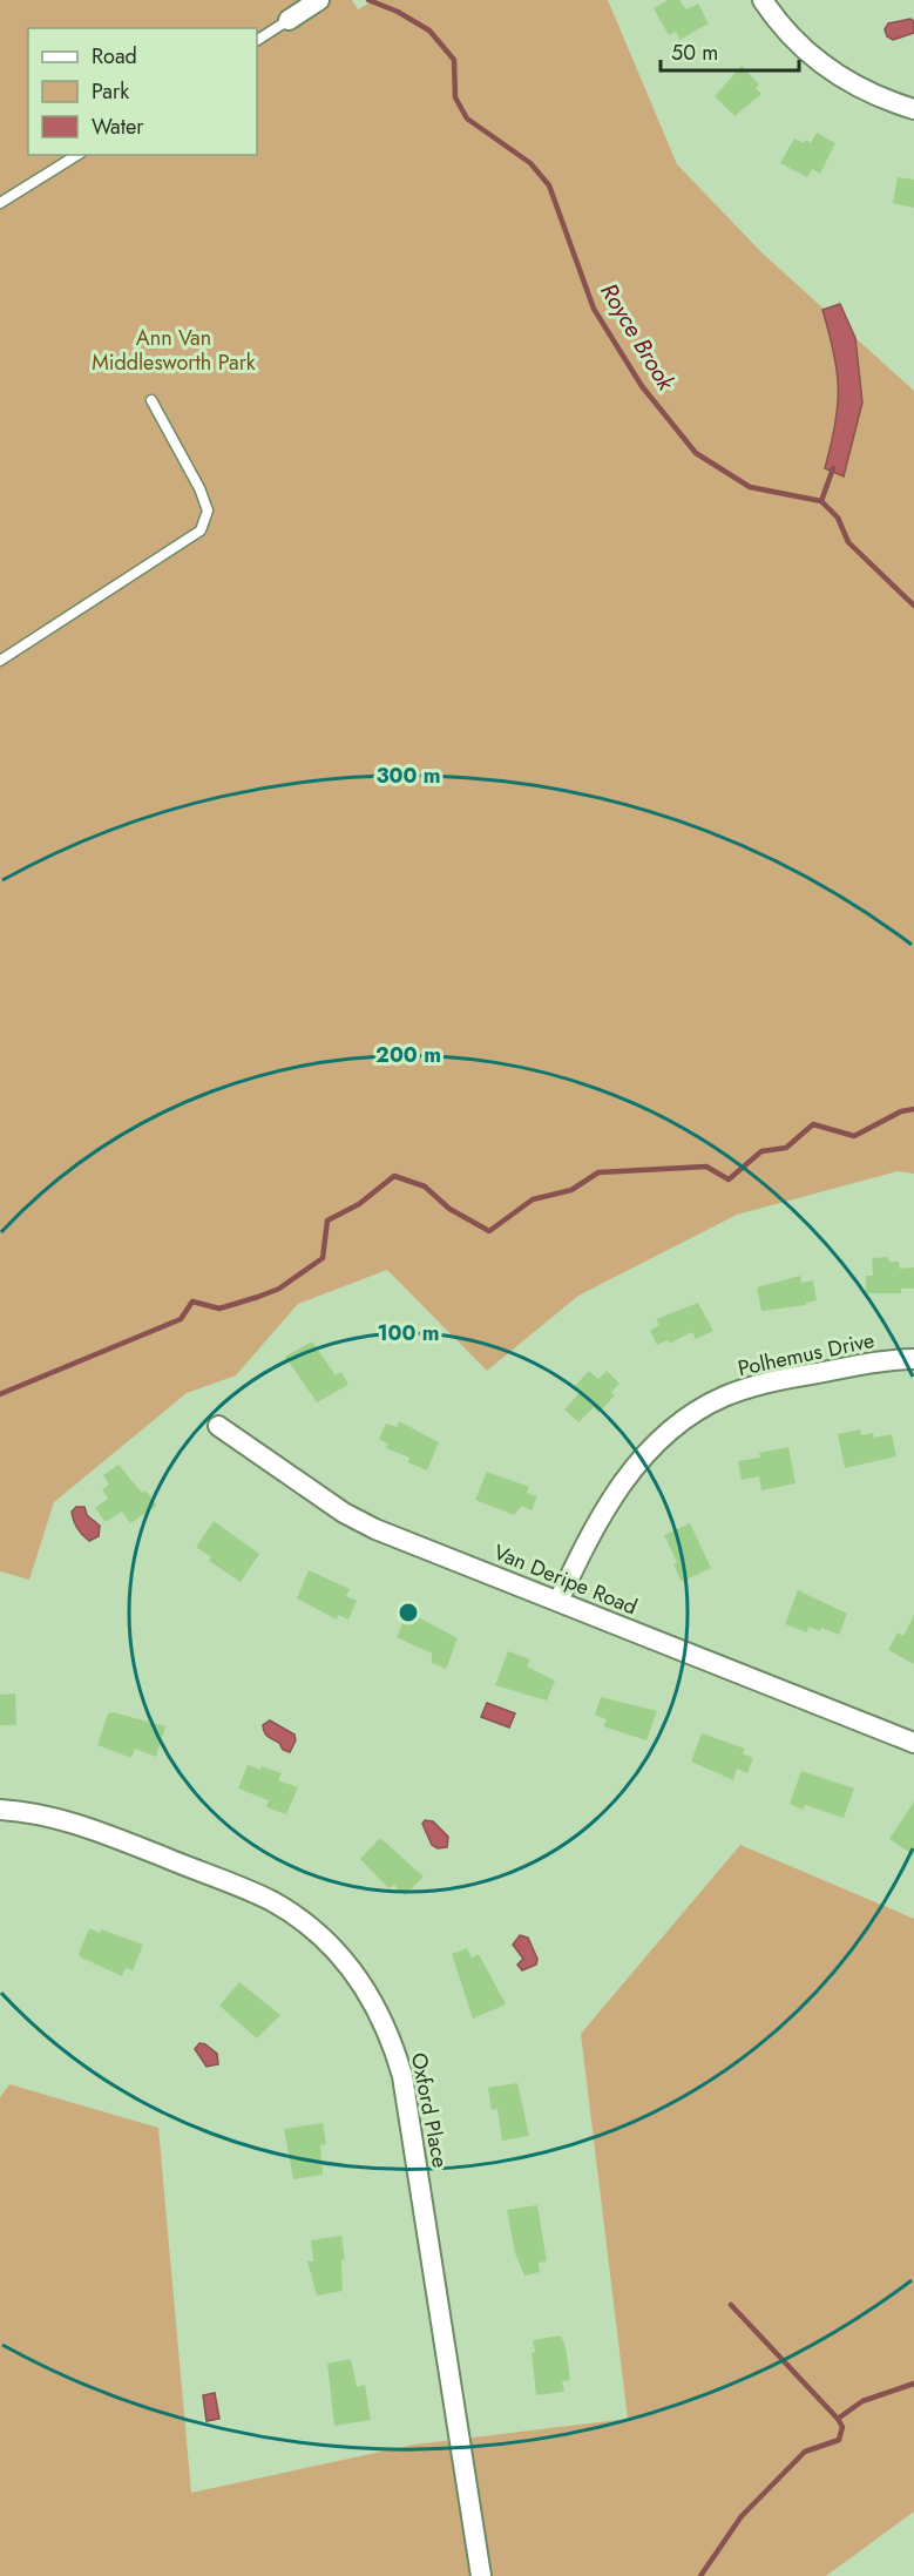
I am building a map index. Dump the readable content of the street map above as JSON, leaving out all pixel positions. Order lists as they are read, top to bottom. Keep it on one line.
{"streets":{"street":["Polhemus Drive","Van Deripe Road","Oxford Place"]},"crossings":[["Polhemus Drive","Van Deripe Road"]],"water":["Royce Brook"],"parks":["Ann Van Middlesworth Park"],"legend":["Road","Park","Water"],"scale_bar":"50 m","rings":["300 m","200 m","100 m"]}
